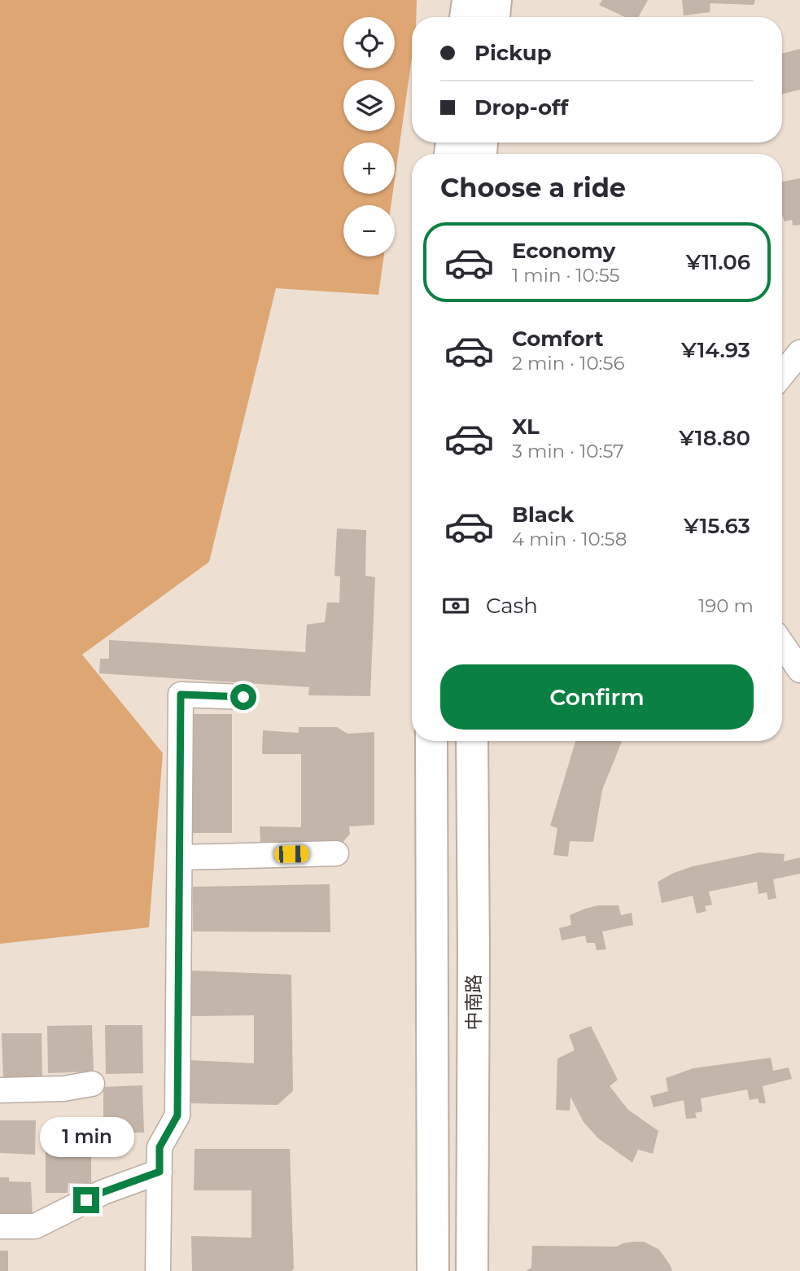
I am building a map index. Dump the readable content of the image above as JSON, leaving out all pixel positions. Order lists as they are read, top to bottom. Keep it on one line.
{"streets":{"main road":["中南路"]},"page":{"map_buttons":["+","−"],"banner":["Pickup","Drop-off"],"heading":"Choose a ride","list":[{"name":"Economy","note":"1 min · 10:55","value":"¥11.06"},{"name":"Comfort","note":"2 min · 10:56","value":"¥14.93"},{"name":"XL","note":"3 min · 10:57","value":"¥18.80"},{"name":"Black","note":"4 min · 10:58","value":"¥15.63"}],"pay":["Cash","190 m"],"buttons":"Confirm","bubble":"1 min"}}
